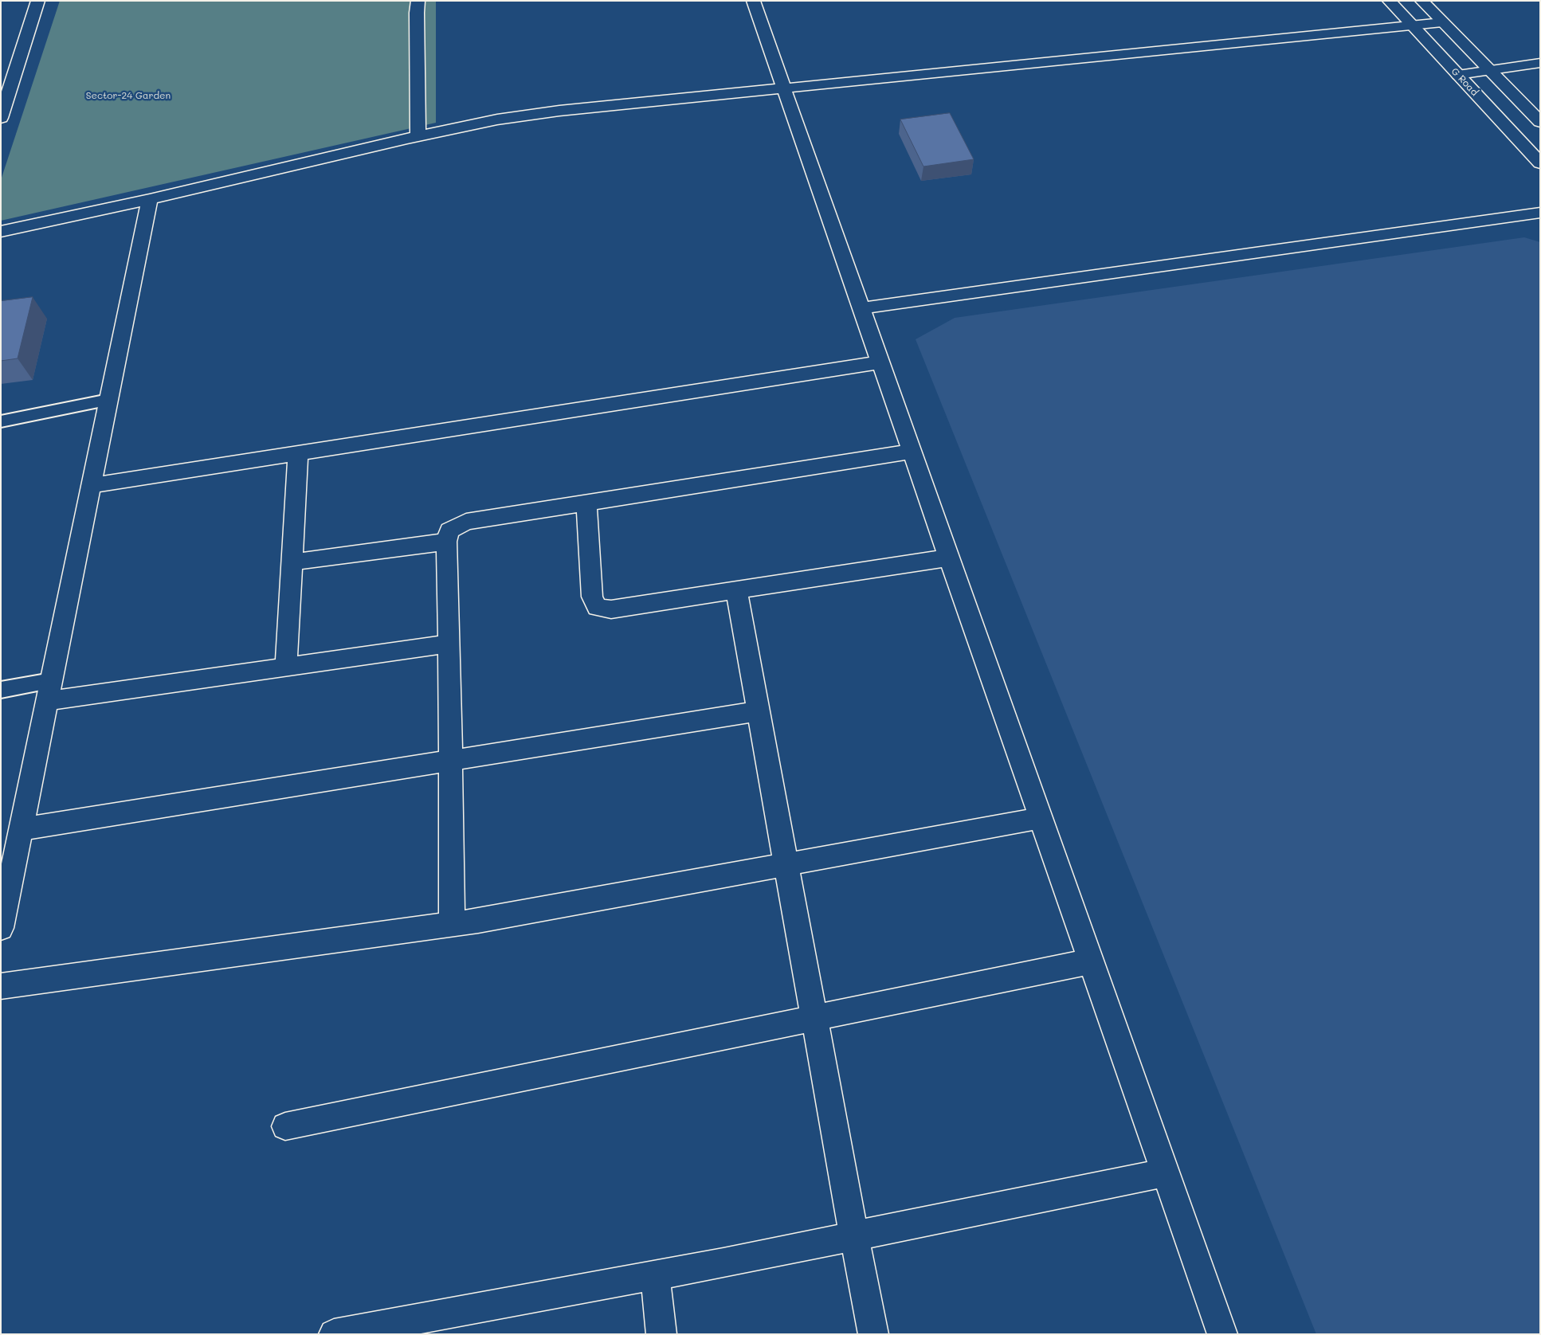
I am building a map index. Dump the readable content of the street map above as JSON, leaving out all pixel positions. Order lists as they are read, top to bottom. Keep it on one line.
{"streets":{"street":["G Road"]},"parks":["Sector-24 Garden"]}
